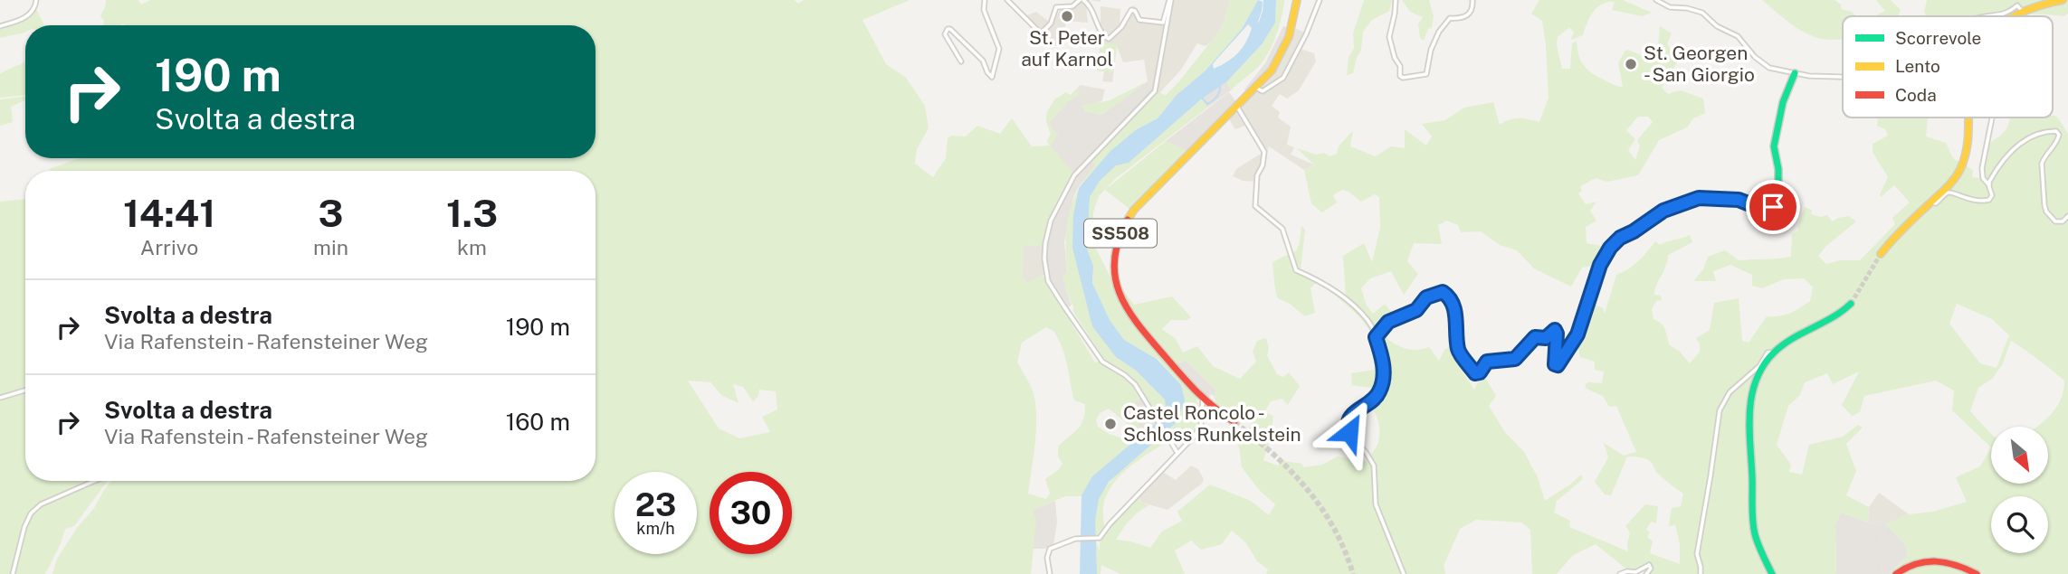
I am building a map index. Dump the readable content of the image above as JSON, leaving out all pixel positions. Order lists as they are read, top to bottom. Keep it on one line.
{"streets":{"main road":["SS508"]},"places":["St. Peter auf Karnol","St. Georgen - San Giorgio","Castel Roncolo - Schloss Runkelstein"],"legend":["Scorrevole","Lento","Coda"],"north":"bottom right","page":{"turn":["190 m","Svolta a destra"],"eta":["14:41","Arrivo","3","min","1.3","km"],"list":[{"name":"Svolta a destra","note":"Via Rafenstein - Rafensteiner Weg","value":"190 m"},{"name":"Svolta a destra","note":"Via Rafenstein - Rafensteiner Weg","value":"160 m"}],"speed":"23 km/h","limit":"30"}}
